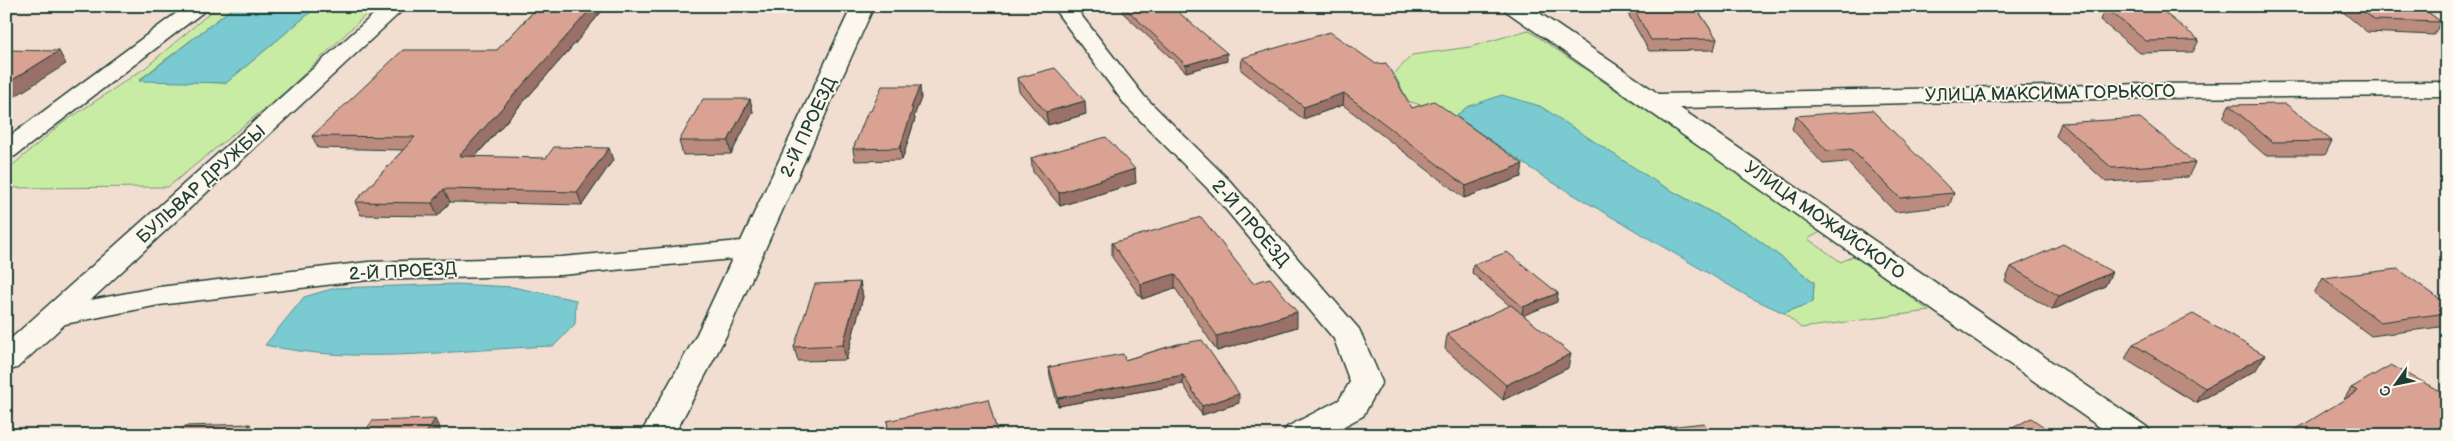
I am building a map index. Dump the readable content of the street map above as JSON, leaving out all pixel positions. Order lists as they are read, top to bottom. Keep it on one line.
{"streets":{"street":["УЛИЦА МАКСИМА ГОРЬКОГО","2-Й ПРОЕЗД","БУЛЬВАР ДРУЖБЫ","УЛИЦА МОЖАЙСКОГО"]},"crossings":[["УЛИЦА МАКСИМА ГОРЬКОГО","УЛИЦА МОЖАЙСКОГО"],["2-Й ПРОЕЗД","БУЛЬВАР ДРУЖБЫ"]],"north":"bottom left"}
